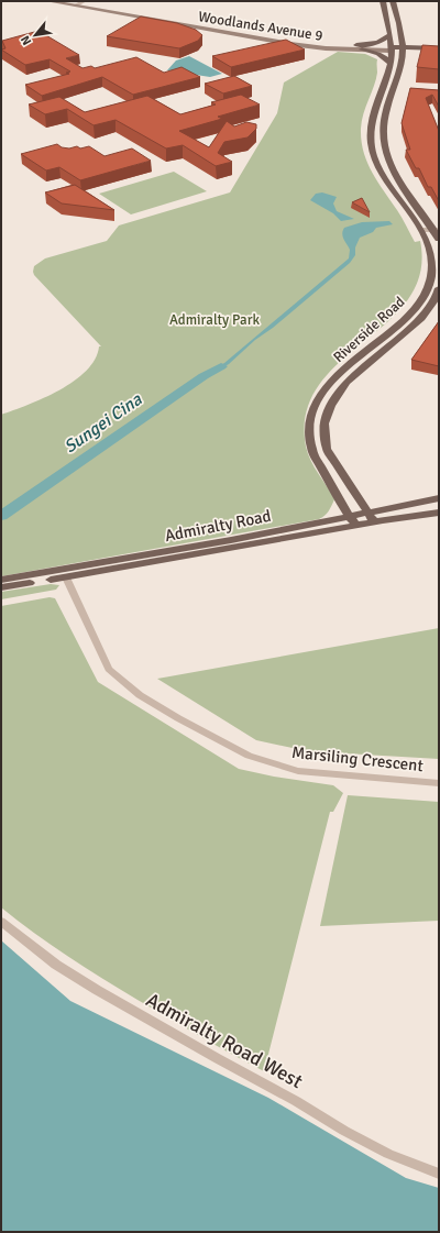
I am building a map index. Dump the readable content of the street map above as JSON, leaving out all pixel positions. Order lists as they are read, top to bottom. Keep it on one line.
{"streets":{"main road":["Woodlands Avenue 9","Riverside Road","Admiralty Road"],"street":["Marsiling Crescent","Admiralty Road West"]},"crossings":[["Woodlands Avenue 9","Riverside Road"],["Riverside Road","Admiralty Road"],["Admiralty Road","Marsiling Crescent"]],"water":["Sungei Cina"],"parks":["Admiralty Park"],"north":"bottom left"}
